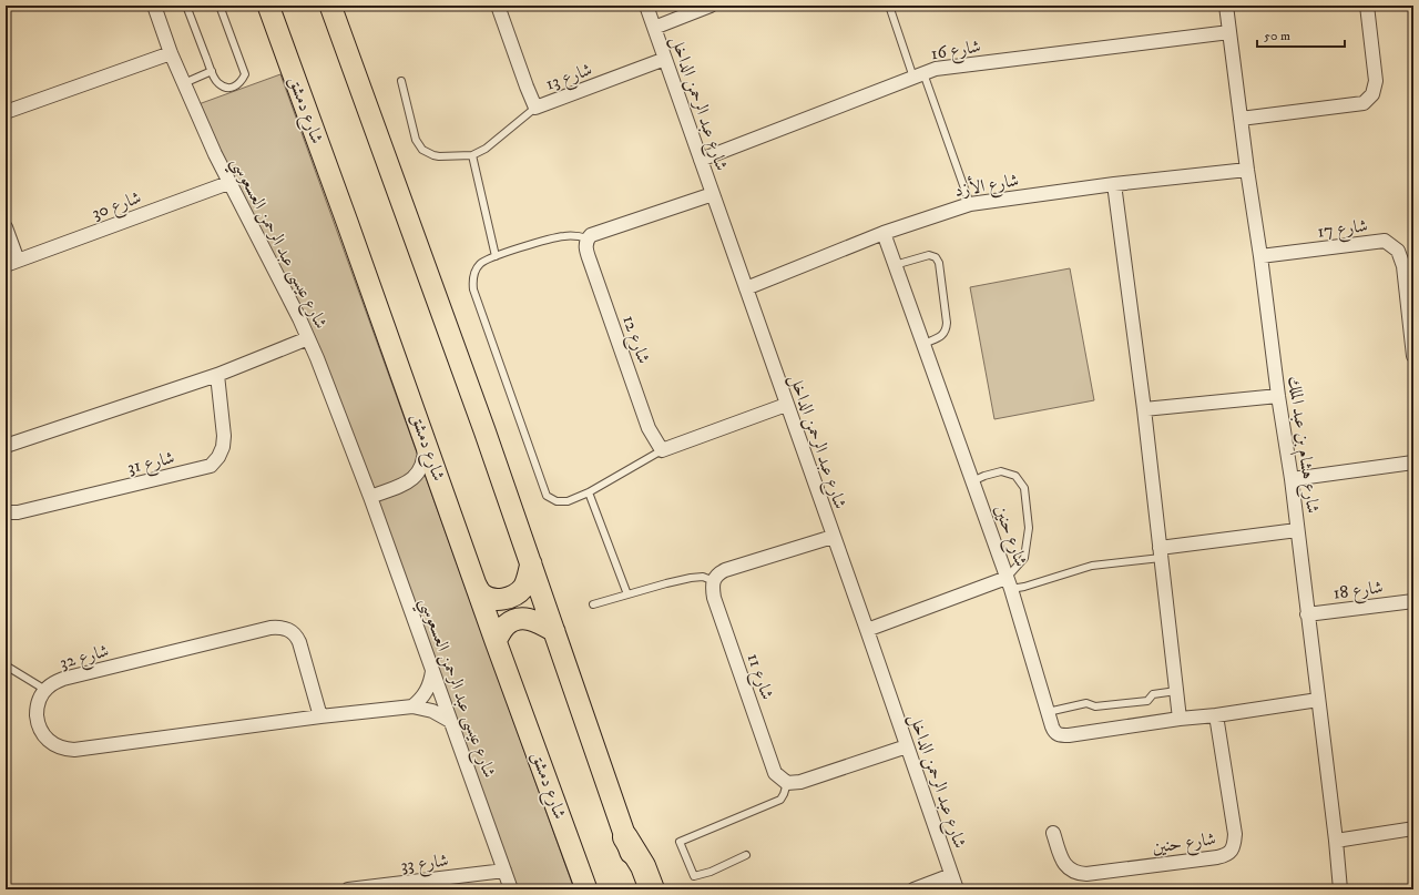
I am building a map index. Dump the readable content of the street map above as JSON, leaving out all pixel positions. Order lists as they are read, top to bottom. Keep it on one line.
{"streets":{"main road":["شارع دمشق"],"street":["شارع 16","شارع 13","شارع عبد الرحمن الداخل","شارع الأزد","شارع 30","شارع 17","شارع عيسى عبد الرحمن العسعوسي","شارع 12","شارع هشام بن عبد الملك","شارع 31","شارع حنين","شارع 18","شارع 32","شارع 11","شارع 33"]},"crossings":[["شارع 16","شارع عبد الرحمن الداخل"],["شارع 16","شارع هشام بن عبد الملك"],["شارع 13","شارع عبد الرحمن الداخل"],["شارع عبد الرحمن الداخل","شارع الأزد"],["شارع الأزد","شارع هشام بن عبد الملك"],["شارع الأزد","شارع حنين"],["شارع 30","شارع عيسى عبد الرحمن العسعوسي"],["شارع 17","شارع هشام بن عبد الملك"],["شارع عيسى عبد الرحمن العسعوسي","شارع 32"],["شارع عيسى عبد الرحمن العسعوسي","شارع 33"],["شارع هشام بن عبد الملك","شارع حنين"],["شارع هشام بن عبد الملك","شارع 18"]],"scale_bar":"50 m"}
